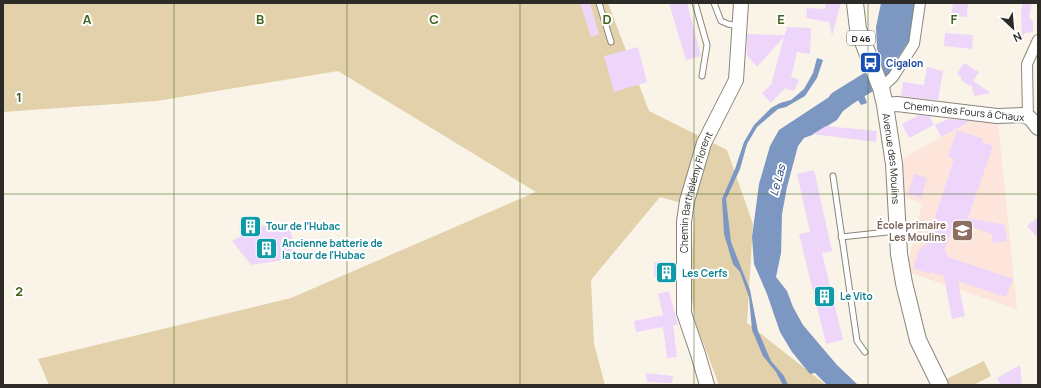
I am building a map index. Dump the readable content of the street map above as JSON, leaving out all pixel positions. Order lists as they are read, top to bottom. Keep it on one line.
{"streets":{"main road":["D 46","Avenue des Moulins"],"street":["Chemin des Fours à Chaux","Chemin Barthélémy Florent"]},"crossings":[["Chemin des Fours à Chaux","Avenue des Moulins"]],"water":["Le Las"],"places":{"bus stop":["Cigalon"],"building":["Tour de l’Hubac","Ancienne batterie de la tour de l'Hubac","Les Cerfs","Le Vito"],"school or university":["École primaire Les Moulins"]},"north":"bottom right","grid":{"columns":["A","B","C","D","E","F"],"rows":["1","2"]}}
